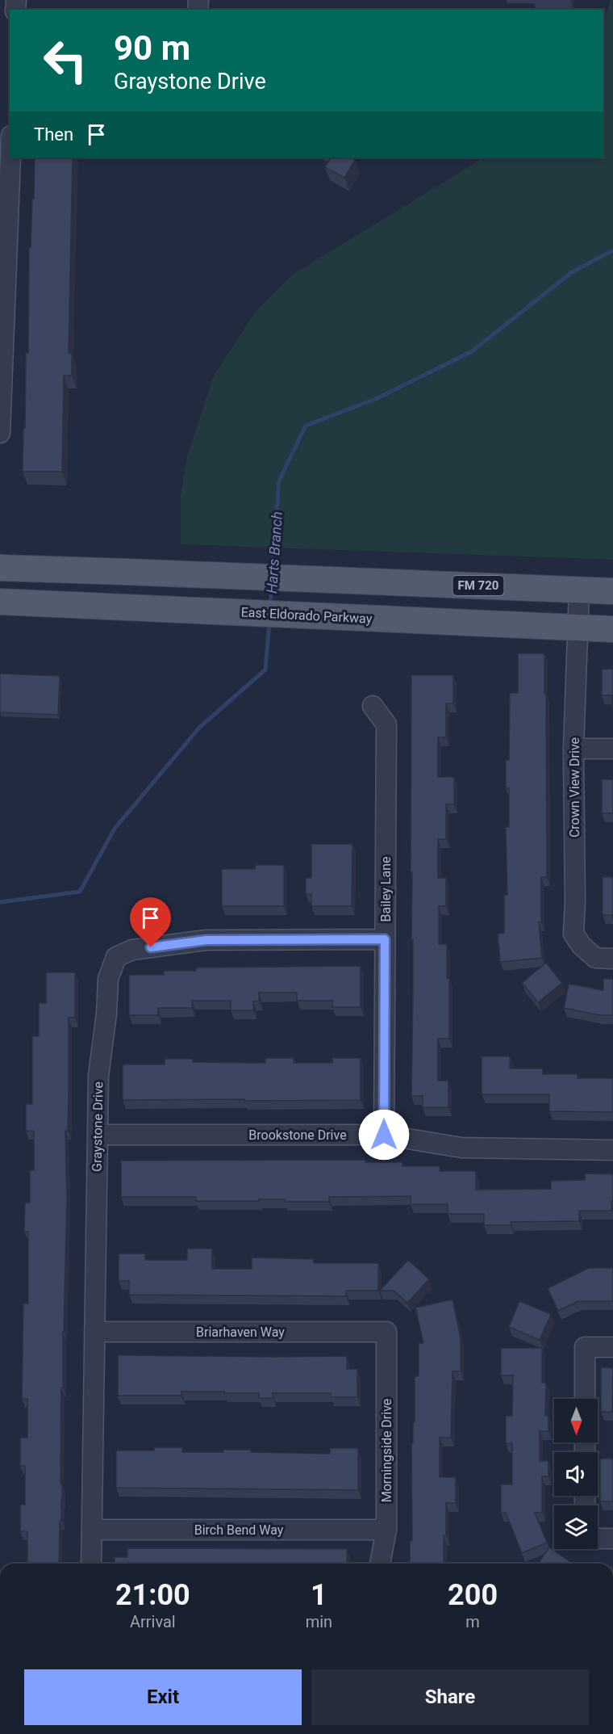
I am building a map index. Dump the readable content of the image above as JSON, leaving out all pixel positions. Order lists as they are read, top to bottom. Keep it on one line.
{"streets":{"main road":["FM 720","East Eldorado Parkway"],"street":["Crown View Drive","Bailey Lane","Graystone Drive","Brookstone Drive","Briarhaven Way","Morningside Drive","Birch Bend Way"]},"crossings":[["FM 720","Crown View Drive"],["East Eldorado Parkway","Crown View Drive"],["Bailey Lane","Graystone Drive"],["Bailey Lane","Brookstone Drive"],["Graystone Drive","Brookstone Drive"],["Graystone Drive","Briarhaven Way"],["Graystone Drive","Birch Bend Way"],["Briarhaven Way","Morningside Drive"],["Morningside Drive","Birch Bend Way"]],"water":["Harts Branch"],"north":"bottom","page":{"turn":["90 m","Graystone Drive"],"then":"Then","eta":["21:00","Arrival","1","min","200","m"],"buttons":["Exit","Share"]}}
